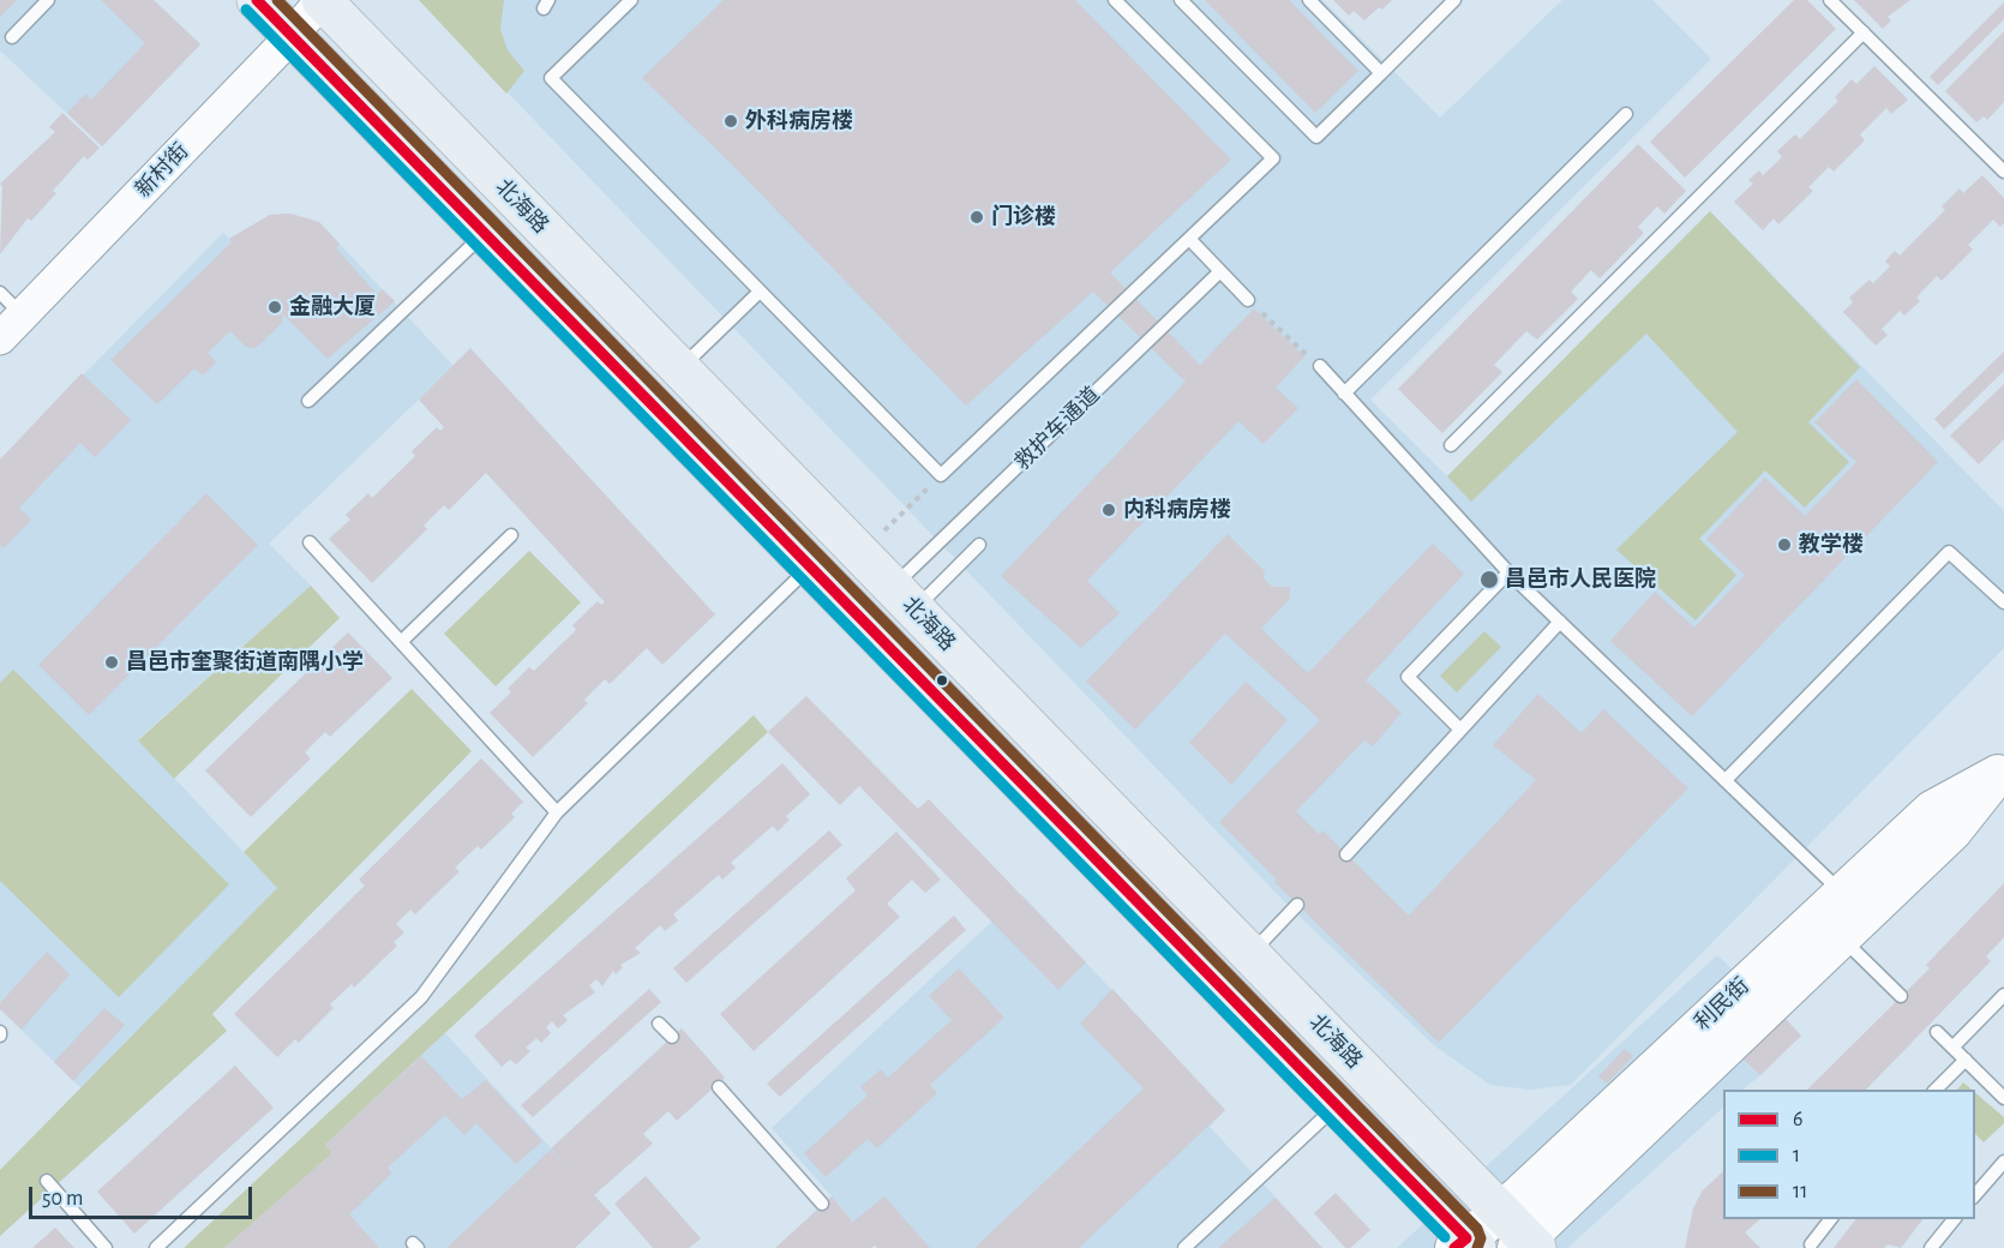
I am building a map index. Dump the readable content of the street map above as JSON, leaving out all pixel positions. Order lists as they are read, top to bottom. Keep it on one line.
{"streets":{"main road":["北海路","利民街"],"street":["新村街"],"lane":["救护车通道"]},"crossings":[["新村街","北海路"],["北海路","救护车通道"],["北海路","利民街"]],"places":["外科病房楼","门诊楼","金融大厦","内科病房楼","教学楼","昌邑市人民医院","昌邑市奎聚街道南隅小学"],"lines":["transit line 6","transit line 11","transit line 1"],"legend":["6","1","11"],"scale_bar":"50 m"}
